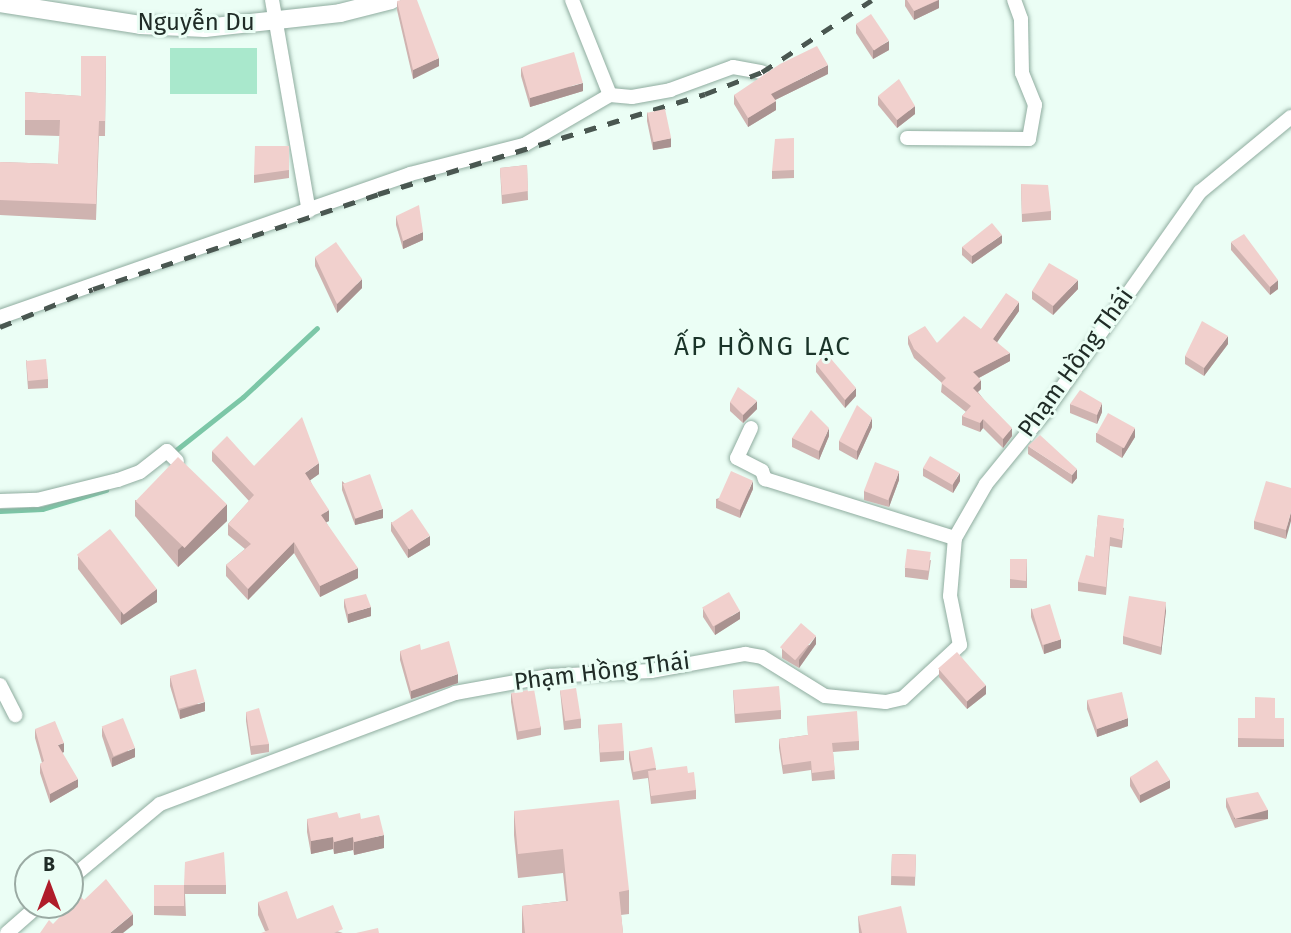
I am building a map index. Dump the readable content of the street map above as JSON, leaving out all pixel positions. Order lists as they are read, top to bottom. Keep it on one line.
{"streets":{"street":["Nguyễn Du","Phạm Hồng Thái"]},"districts":["ẤP HỒNG LẠC"],"north":"top"}
